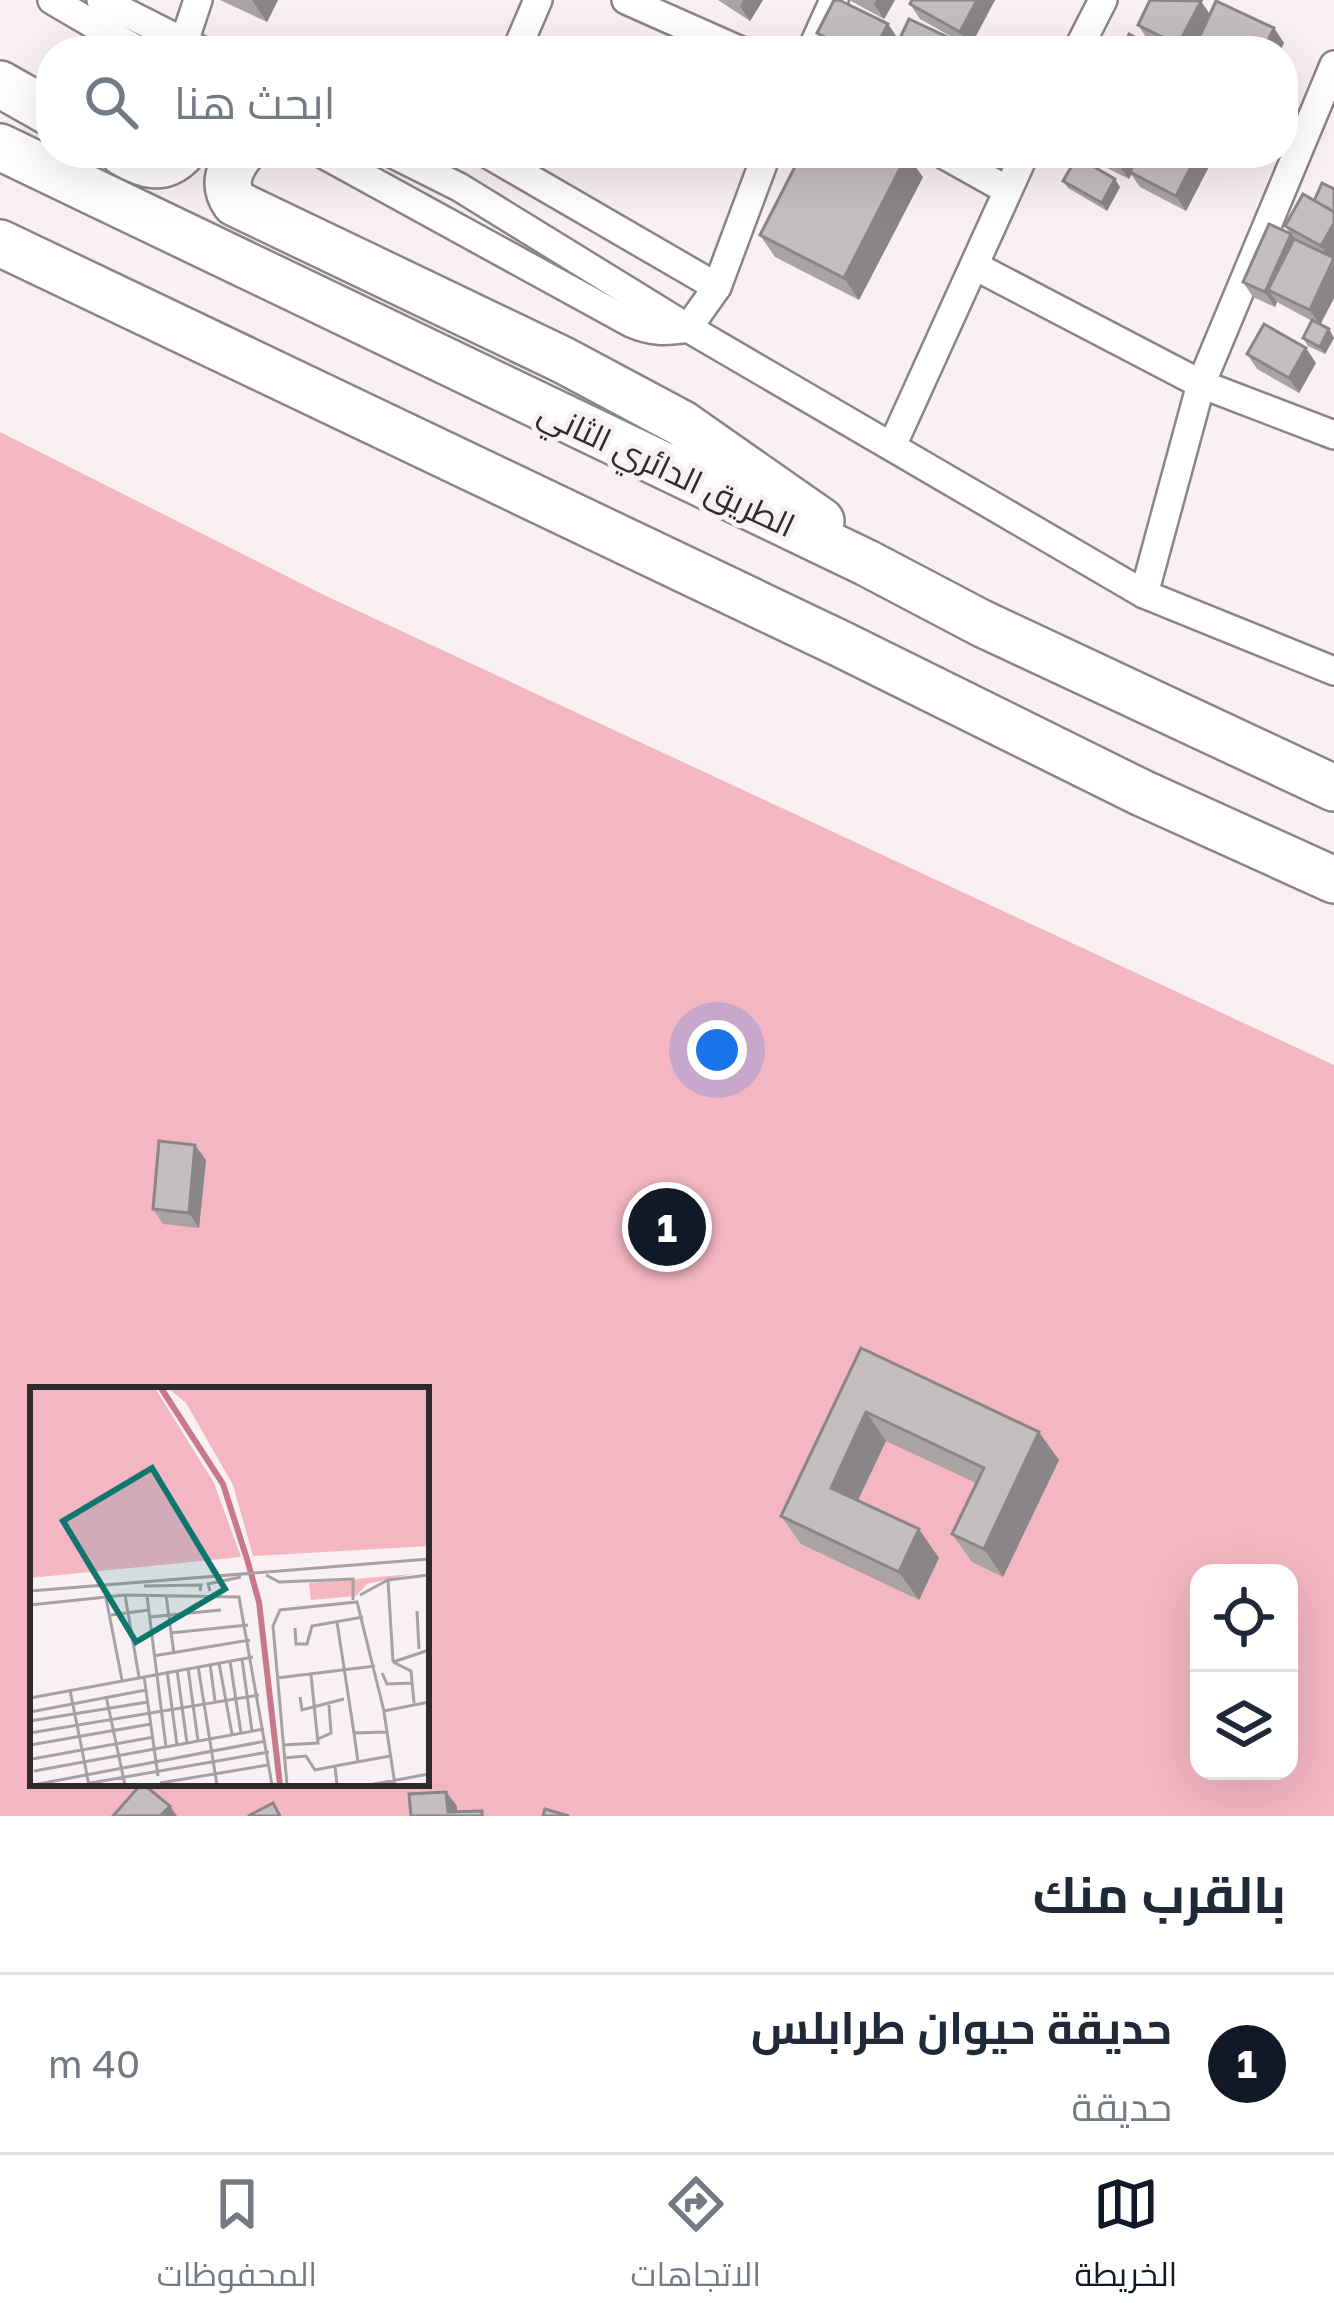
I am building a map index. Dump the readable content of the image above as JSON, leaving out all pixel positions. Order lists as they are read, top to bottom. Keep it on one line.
{"streets":{"highway":["الطريق الدائري الثاني"]},"page":{"search":"ابحث هنا","pins":"1","heading":"بالقرب منك","list":[{"mark":"1","name":"حديقة حيوان طرابلس","note":"حديقة","value":"40 m"}],"nav":["الخريطة","الاتجاهات","المحفوظات"]}}
